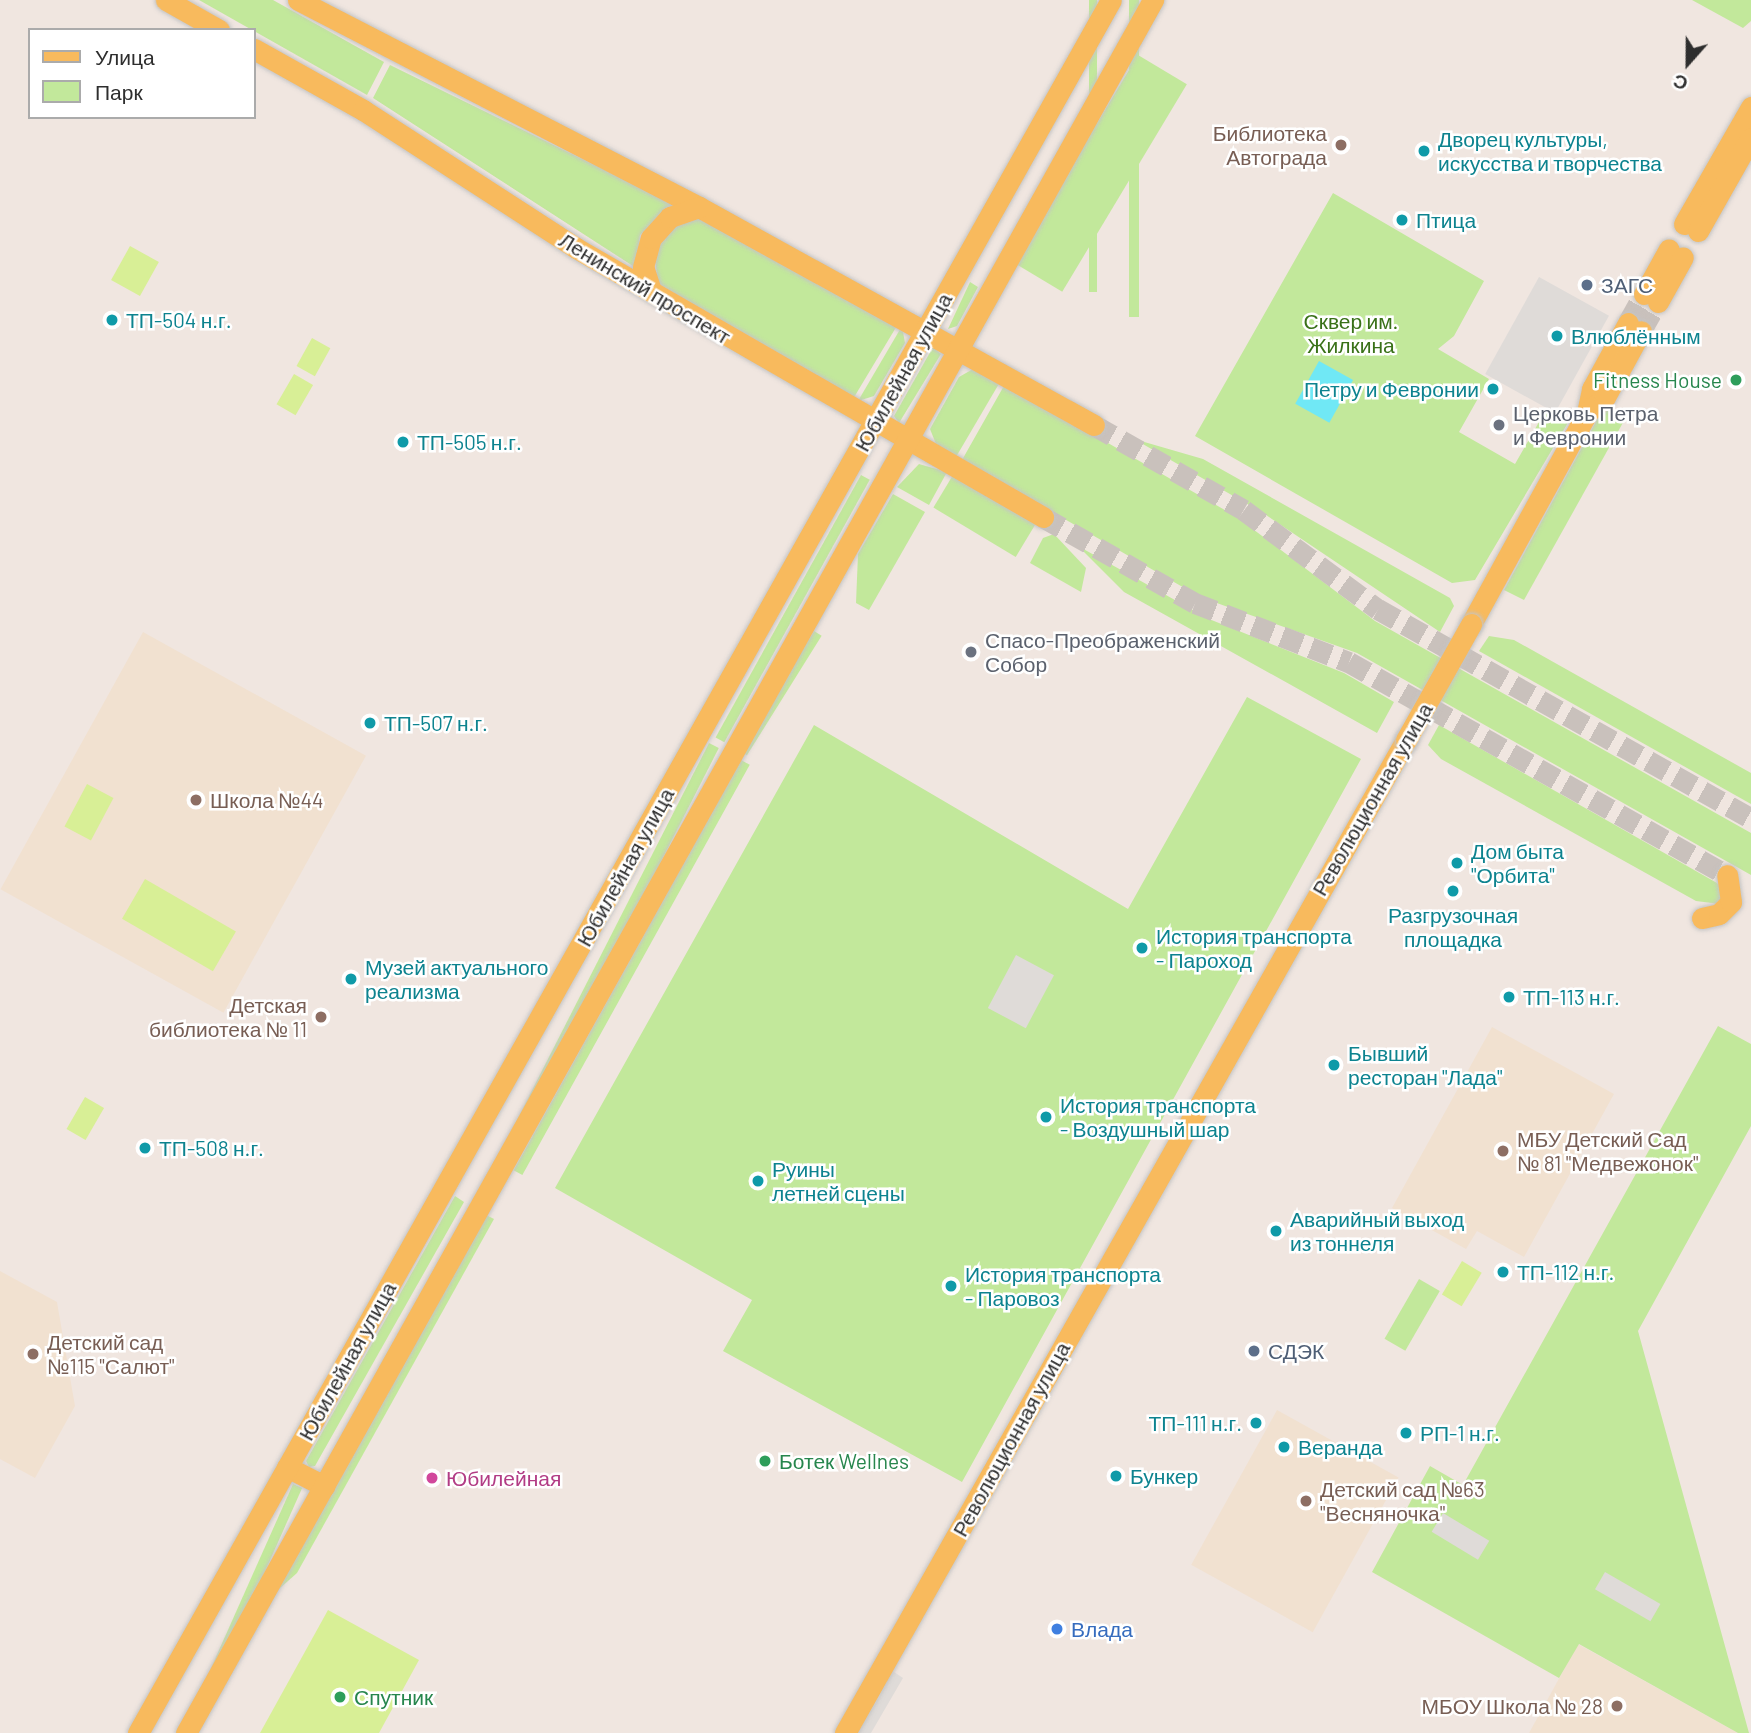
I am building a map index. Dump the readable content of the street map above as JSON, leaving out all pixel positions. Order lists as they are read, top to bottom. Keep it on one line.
{"streets":{"main road":["Ленинский проспект","Юбилейная улица","Революционная улица"]},"crossings":[["Ленинский проспект","Юбилейная улица"]],"parks":["Сквер им. Жилкина"],"places":["Библиотека Автограда","Дворец культуры, искусства и творчества","Птица","ЗАГС","ТП-504 н.г.","Влюблённым","Fitness House","Петру и Февронии","Церковь Петра и Февронии","ТП-505 н.г.","Спасо-Преображенский Собор","ТП-507 н.г.","Школа №44","Дом быта \"Орбита\"","Разгрузочная площадка","История транспорта - Пароход","Музей актуального реализма","ТП-113 н.г.","Детская библиотека № 11","Бывший ресторан \"Лада\"","История транспорта - Воздушный шар","ТП-508 н.г.","МБУ Детский Сад № 81 \"Медвежонок\"","Руины летней сцены","Аварийный выход из тоннеля","ТП-112 н.г.","История транспорта - Паровоз","СДЭК","Детский сад №115 \"Салют\"","ТП-111 н.г.","РП-1 н.г.","Веранда","Ботек Wellnes","Бункер","Юбилейная","Детский сад №63 \"Весняночка\"","Влада","Спутник","МБОУ Школа № 28"],"legend":["Улица","Парк"],"north":"bottom"}
